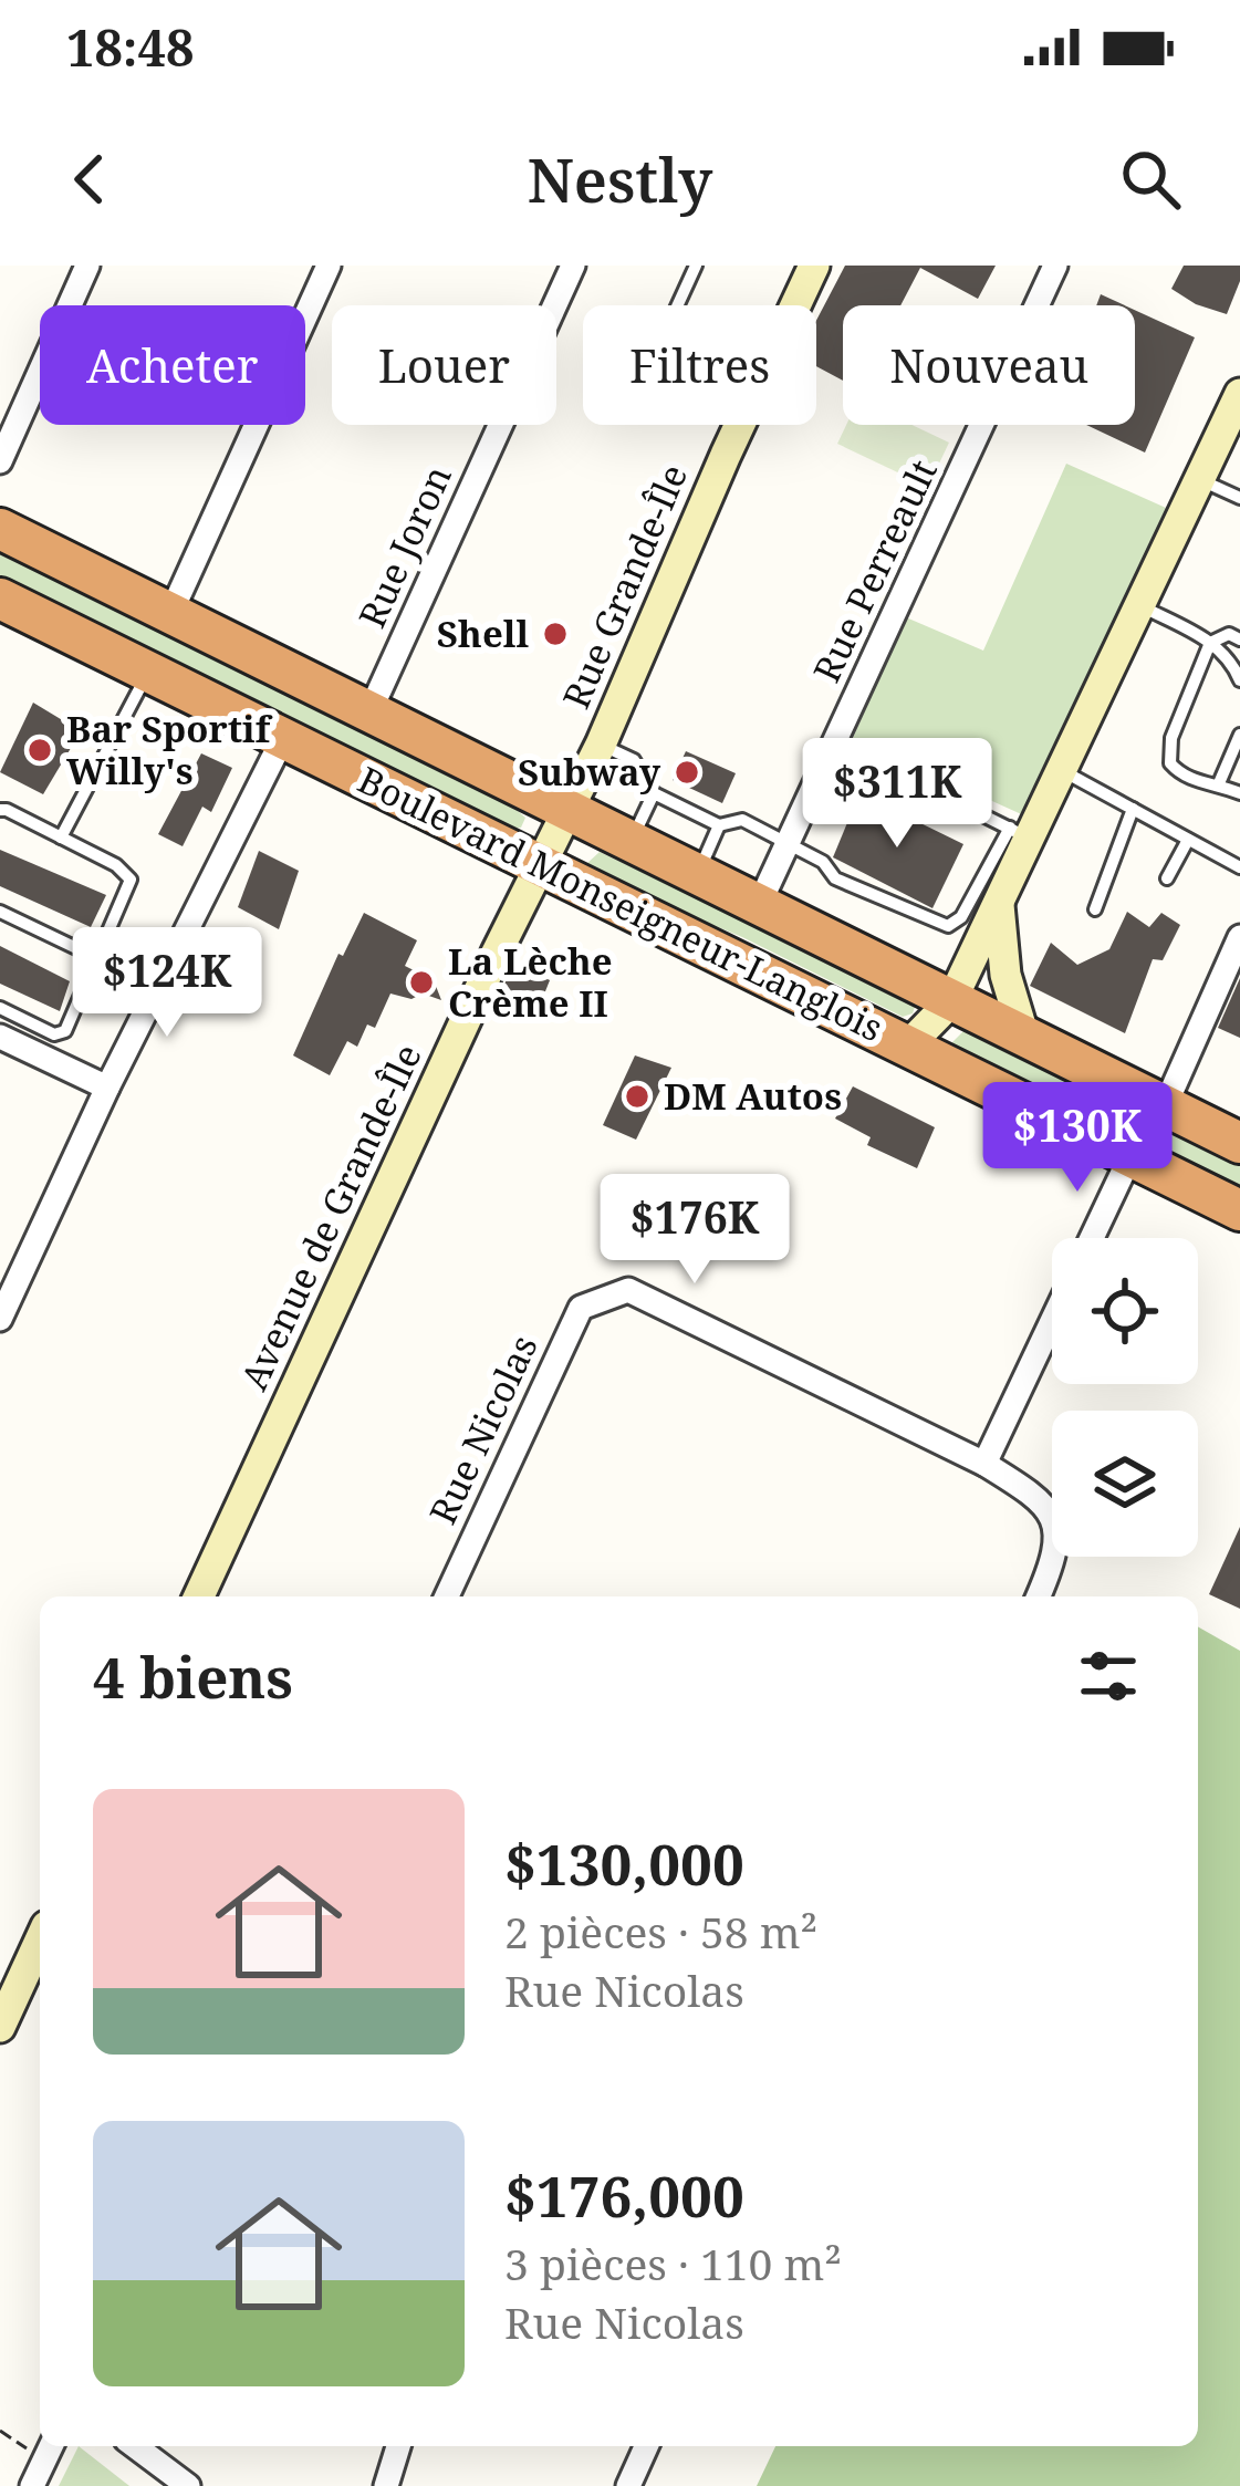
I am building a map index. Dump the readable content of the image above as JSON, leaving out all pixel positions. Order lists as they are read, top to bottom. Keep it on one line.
{"streets":{"highway":["Boulevard Monseigneur-Langlois"],"main road":["Rue Grande-Île","Avenue de Grande-Île"],"street":["Rue Joron","Rue Perreault","Rue Nicolas"]},"crossings":[["Rue Joron","Boulevard Monseigneur-Langlois"],["Rue Perreault","Boulevard Monseigneur-Langlois"],["Rue Grande-Île","Boulevard Monseigneur-Langlois"],["Rue Grande-Île","Avenue de Grande-Île"],["Boulevard Monseigneur-Langlois","Avenue de Grande-Île"]],"places":["Shell","Bar Sportif Willy's","Subway","La Lèche Crème II","DM Autos"],"page":{"status":"18:48","header":"Nestly","chip":["Acheter","Louer","Filtres","Nouveau"],"price":["$311K","$124K","$130K","$176K"],"heading":"4 biens","list":[{"name":"$130,000","note":"2 pièces · 58 m² · Rue Nicolas"},{"name":"$176,000","note":"3 pièces · 110 m² · Rue Nicolas"}]}}
